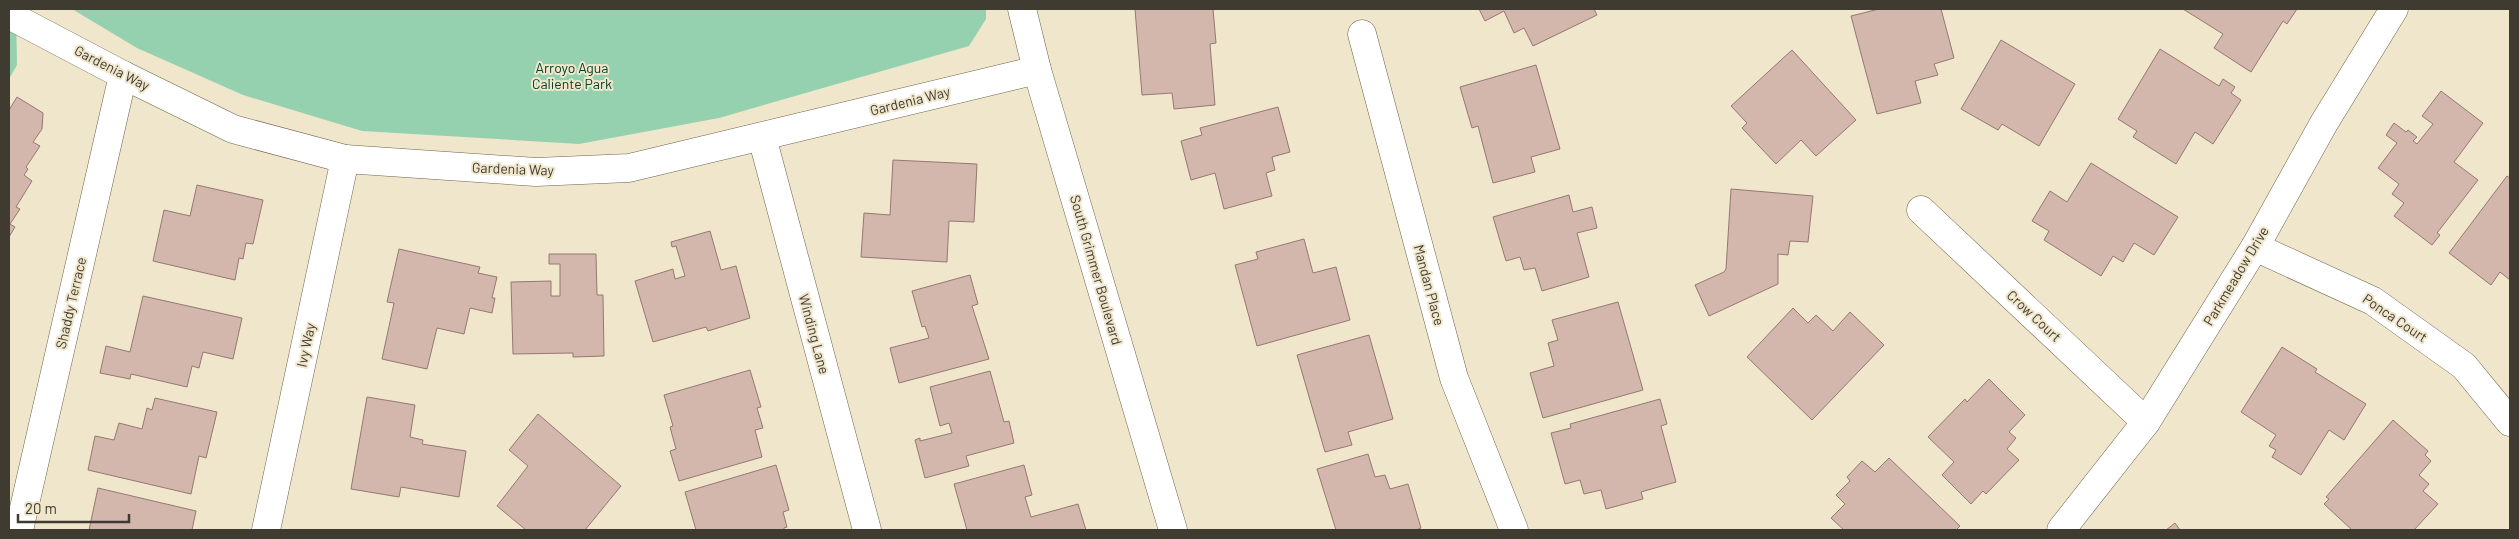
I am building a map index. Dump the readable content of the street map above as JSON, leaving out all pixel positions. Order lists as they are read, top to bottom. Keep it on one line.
{"streets":{"street":["Gardenia Way","South Grimmer Boulevard","Parkmeadow Drive","Mandan Place","Shaddy Terrace","Crow Court","Ponca Court","Winding Lane","Ivy Way"]},"crossings":[["Gardenia Way","South Grimmer Boulevard"],["Gardenia Way","Shaddy Terrace"],["Gardenia Way","Winding Lane"],["Gardenia Way","Ivy Way"],["Parkmeadow Drive","Crow Court"],["Parkmeadow Drive","Ponca Court"]],"parks":["Arroyo Agua Caliente Park"],"scale_bar":"20 m"}
